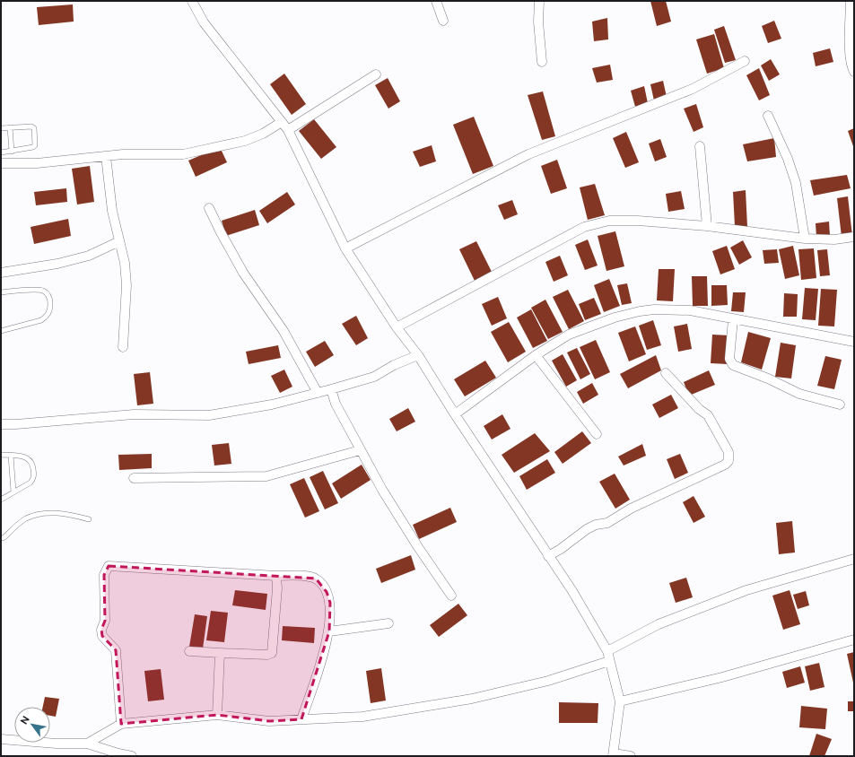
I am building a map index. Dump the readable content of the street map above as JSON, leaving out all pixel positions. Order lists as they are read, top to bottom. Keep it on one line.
{"north":"top left"}
